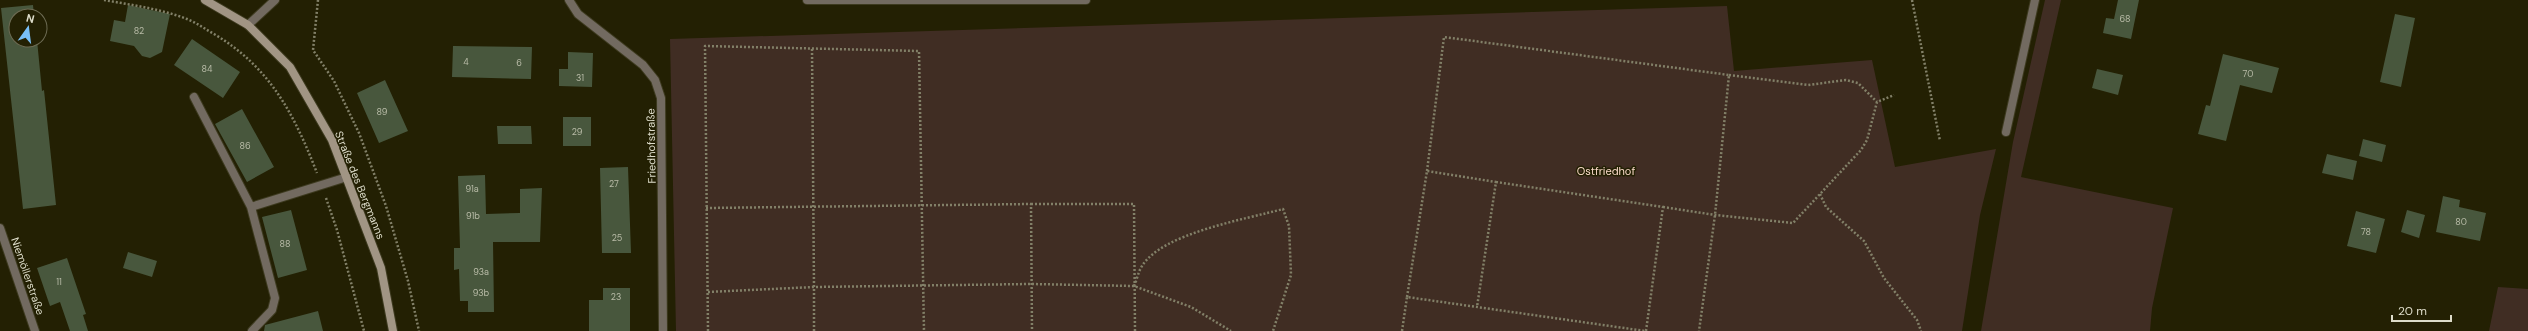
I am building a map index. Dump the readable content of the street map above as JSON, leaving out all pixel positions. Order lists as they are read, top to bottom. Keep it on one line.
{"streets":{"main road":["Straße des Bergmanns"],"street":["Friedhofstraße","Niemöllerstraße"]},"parks":["Ostfriedhof"],"house_numbers":["68","82","4","6","84","70","31","89","29","86","27","91a","91b","80","78","25","88","93a","11","93b","23"],"scale_bar":"20 m","north":"top"}
